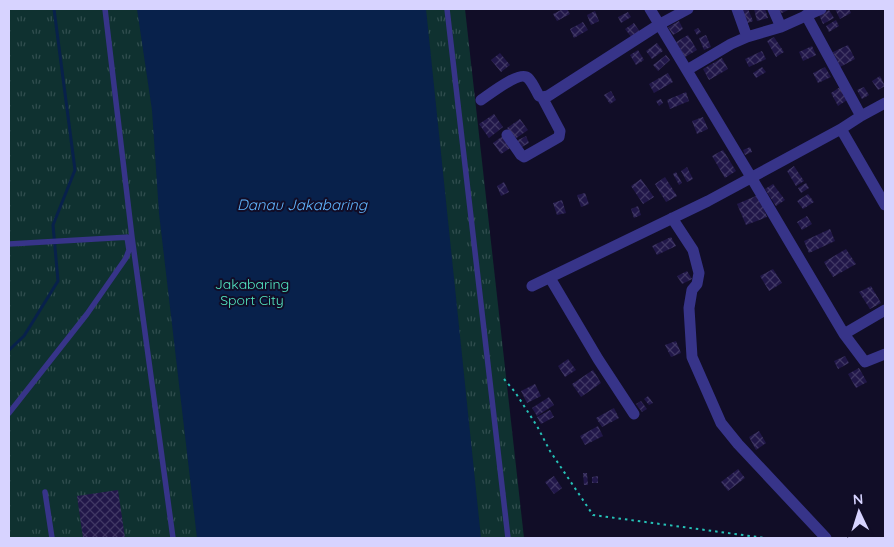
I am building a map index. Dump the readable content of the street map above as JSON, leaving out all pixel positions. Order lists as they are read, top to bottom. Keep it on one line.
{"water":["Danau Jakabaring"],"parks":["Jakabaring Sport City"],"north":"top"}
